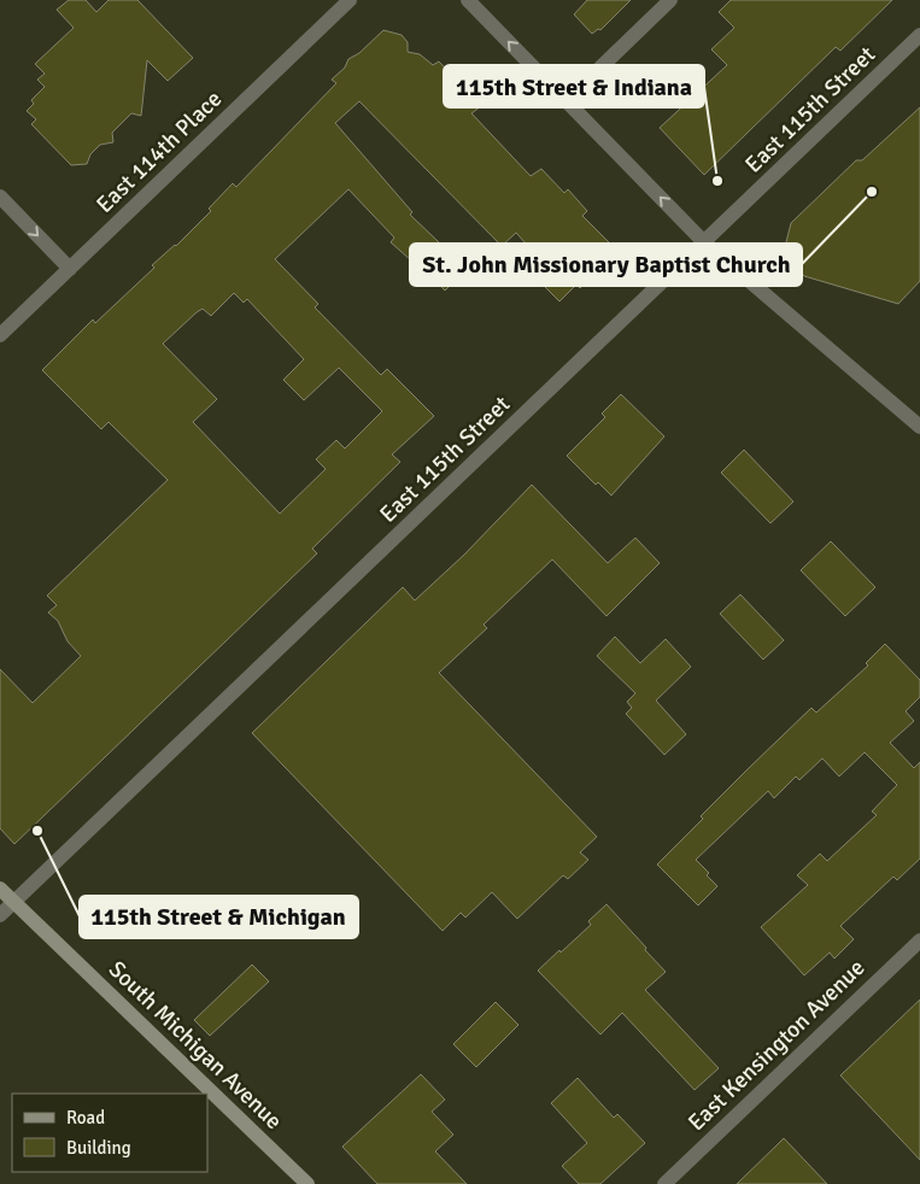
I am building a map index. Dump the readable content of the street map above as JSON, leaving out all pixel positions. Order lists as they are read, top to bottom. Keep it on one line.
{"streets":{"main road":["South Michigan Avenue"],"street":["East 115th Street","East 114th Place","East Kensington Avenue"]},"crossings":[["East 115th Street","South Michigan Avenue"]],"places":["115th Street & Indiana","St. John Missionary Baptist Church","115th Street & Michigan"],"legend":["Road","Building"]}
